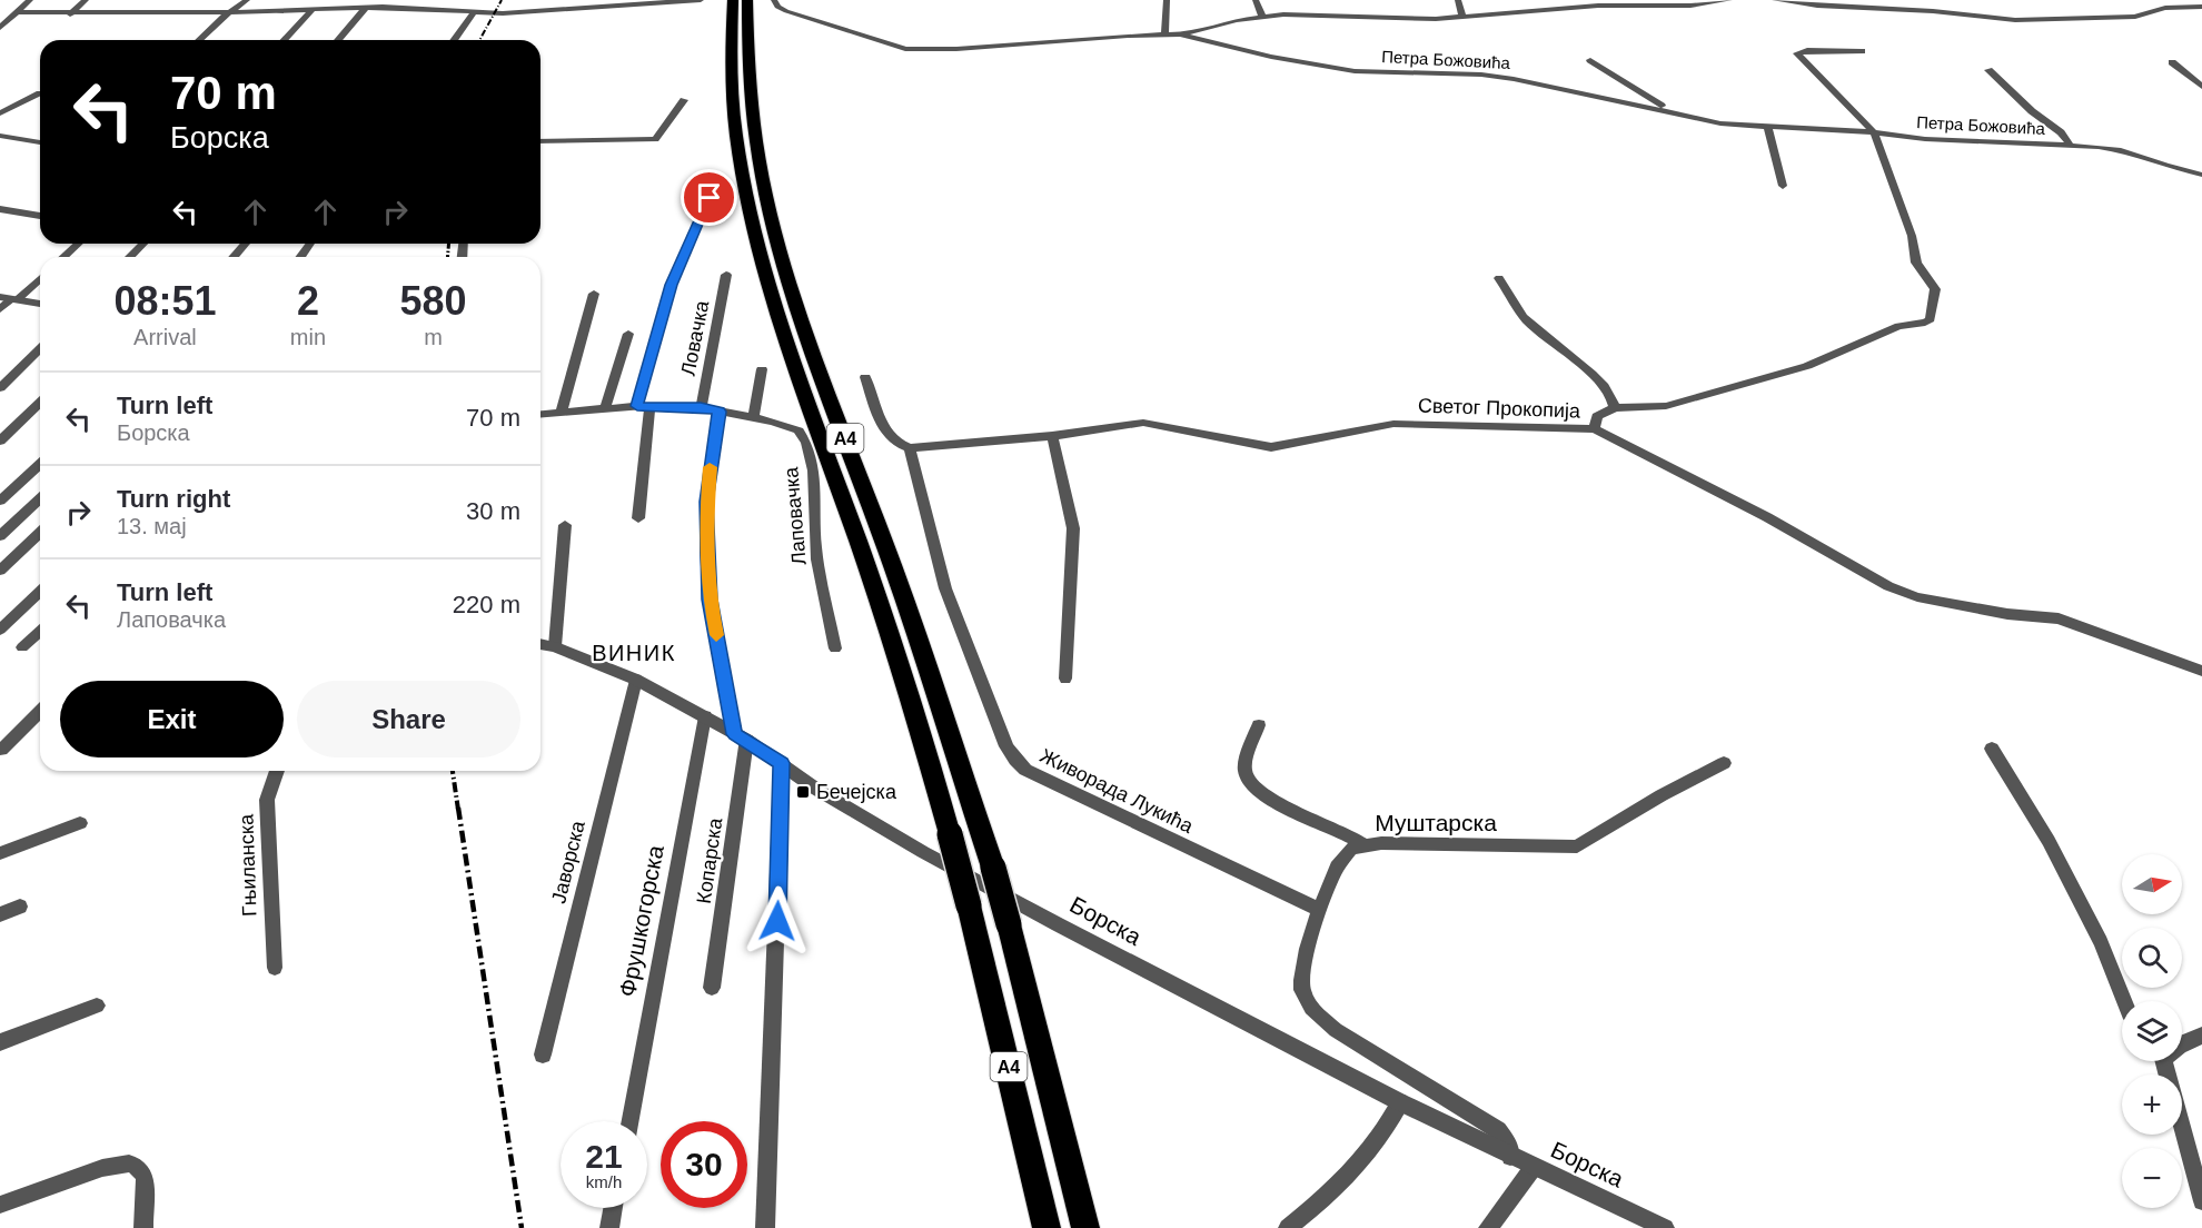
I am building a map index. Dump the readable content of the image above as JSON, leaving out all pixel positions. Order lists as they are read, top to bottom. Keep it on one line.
{"streets":{"highway":["A4"],"street":["Петра Божовића","Ловачка","Светог Прокопија","Лаповачка","Живорада Лукића","Муштарска","Копарска","Јаворска","Гњиланска","Фрушкогорска","Борска"]},"crossings":[["Ловачка","Лаповачка"],["Светог Прокопија","Живорада Лукића"],["Лаповачка","Копарска"],["Живорада Лукића","Муштарска"],["Муштарска","Борска"],["Копарска","Борска"],["Јаворска","Борска"],["Фрушкогорска","Борска"]],"districts":["ВИНИК"],"places":{"transit":["Бечејска"]},"north":"right","page":{"turn":["70 m","Борска"],"eta":["08:51","Arrival","2","min","580","m"],"list":[{"name":"Turn left","note":"Борска","value":"70 m"},{"name":"Turn right","note":"13. мај","value":"30 m"},{"name":"Turn left","note":"Лаповачка","value":"220 m"}],"buttons":["Exit","Share"],"map_buttons":["+","−"],"speed":"21 km/h","limit":"30"}}
